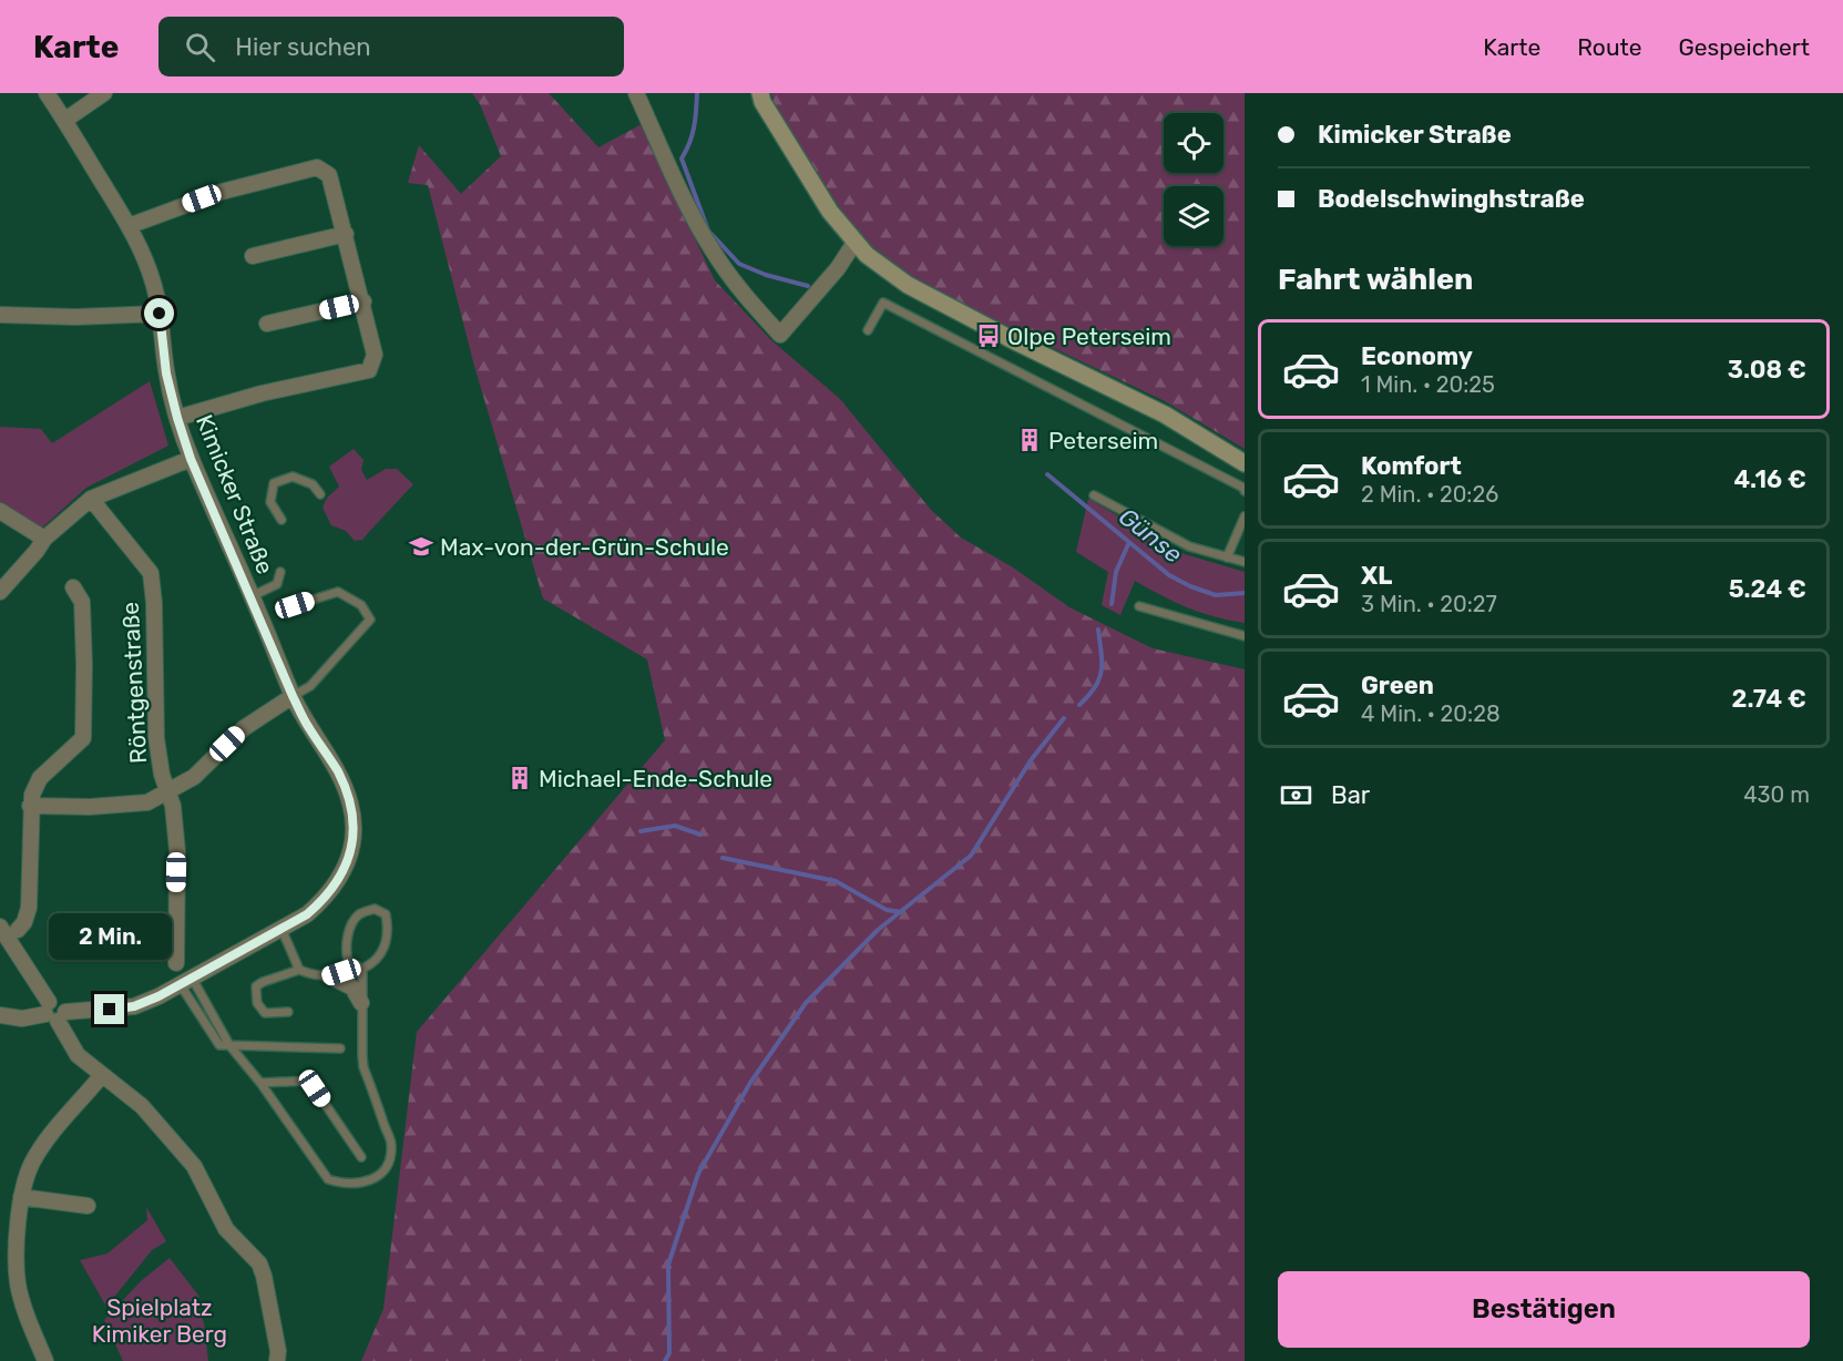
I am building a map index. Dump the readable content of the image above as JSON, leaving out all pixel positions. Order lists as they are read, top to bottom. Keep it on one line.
{"streets":{"street":["Kimicker Straße","Röntgenstraße"]},"water":["Günse"],"parks":["Spielplatz Kimiker Berg"],"places":{"bus stop":["Olpe Peterseim"],"building":["Peterseim","Michael-Ende-Schule"],"school or university":["Max-von-der-Grün-Schule"]},"page":{"header":"Karte","search":"Hier suchen","nav":["Karte","Route","Gespeichert"],"banner":["Kimicker Straße","Bodelschwinghstraße"],"heading":"Fahrt wählen","list":[{"name":"Economy","note":"1 Min. · 20:25","value":"3.08 €"},{"name":"Komfort","note":"2 Min. · 20:26","value":"4.16 €"},{"name":"XL","note":"3 Min. · 20:27","value":"5.24 €"},{"name":"Green","note":"4 Min. · 20:28","value":"2.74 €"}],"pay":["Bar","430 m"],"bubble":"2 Min.","buttons":"Bestätigen"}}
